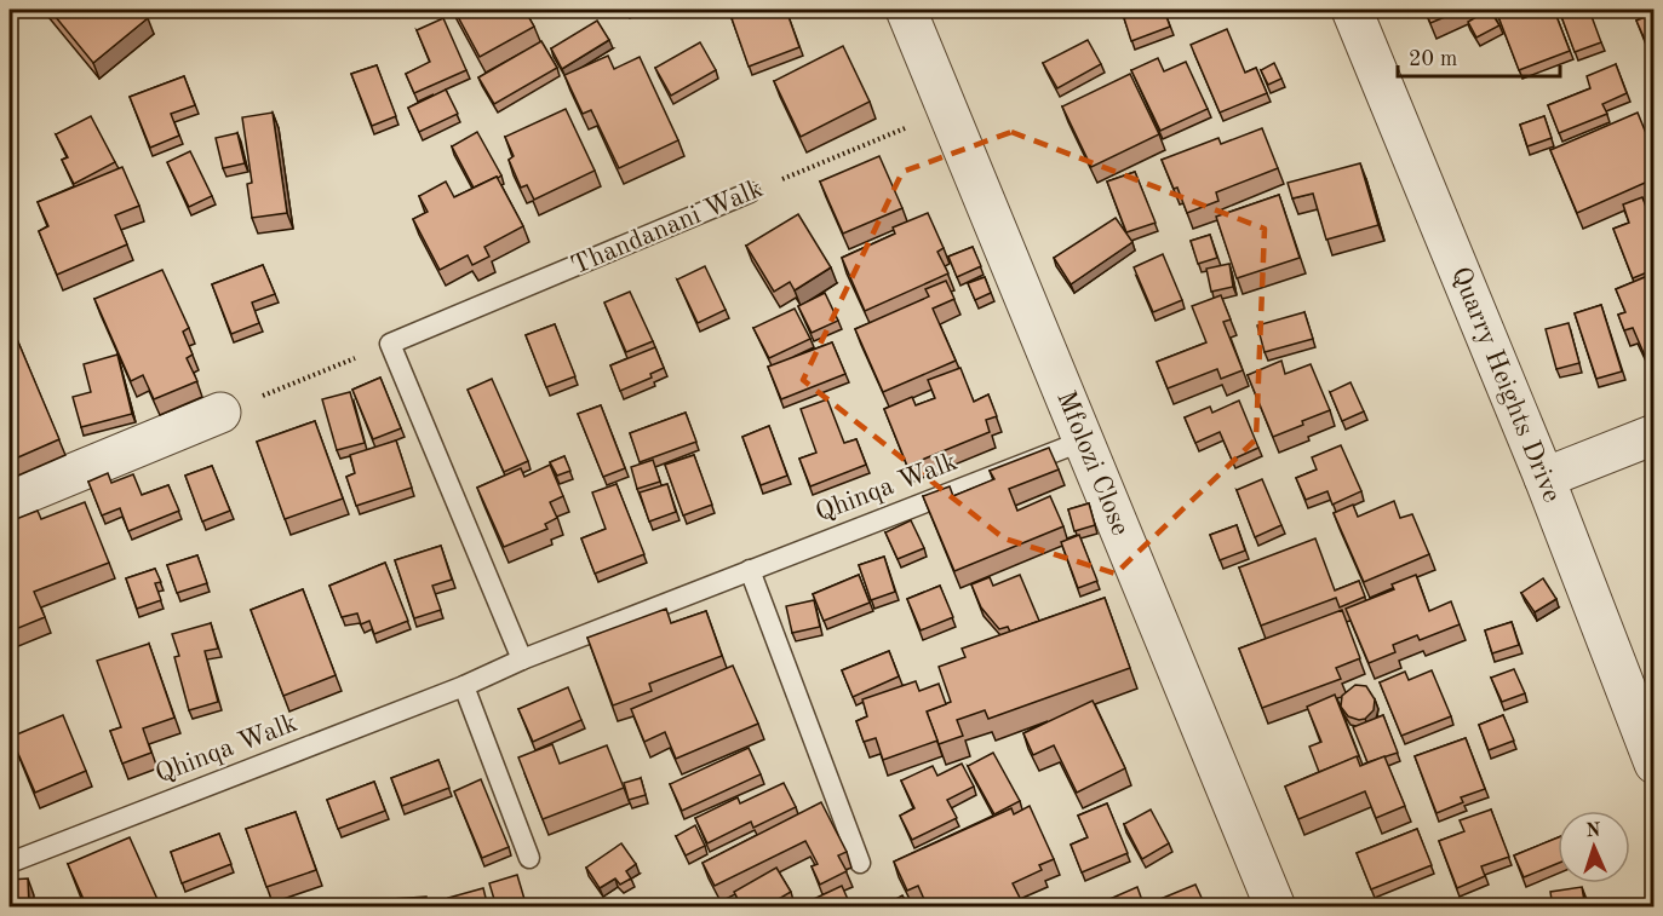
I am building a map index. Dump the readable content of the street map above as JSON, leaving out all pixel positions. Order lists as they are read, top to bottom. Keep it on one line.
{"streets":{"street":["Quarry Heights Drive","Mfolozi Close"],"lane":["Thandanani Walk","Qhinqa Walk"]},"crossings":[["Thandanani Walk","Mfolozi Close"],["Mfolozi Close","Qhinqa Walk"]],"scale_bar":"20 m","north":"top"}
